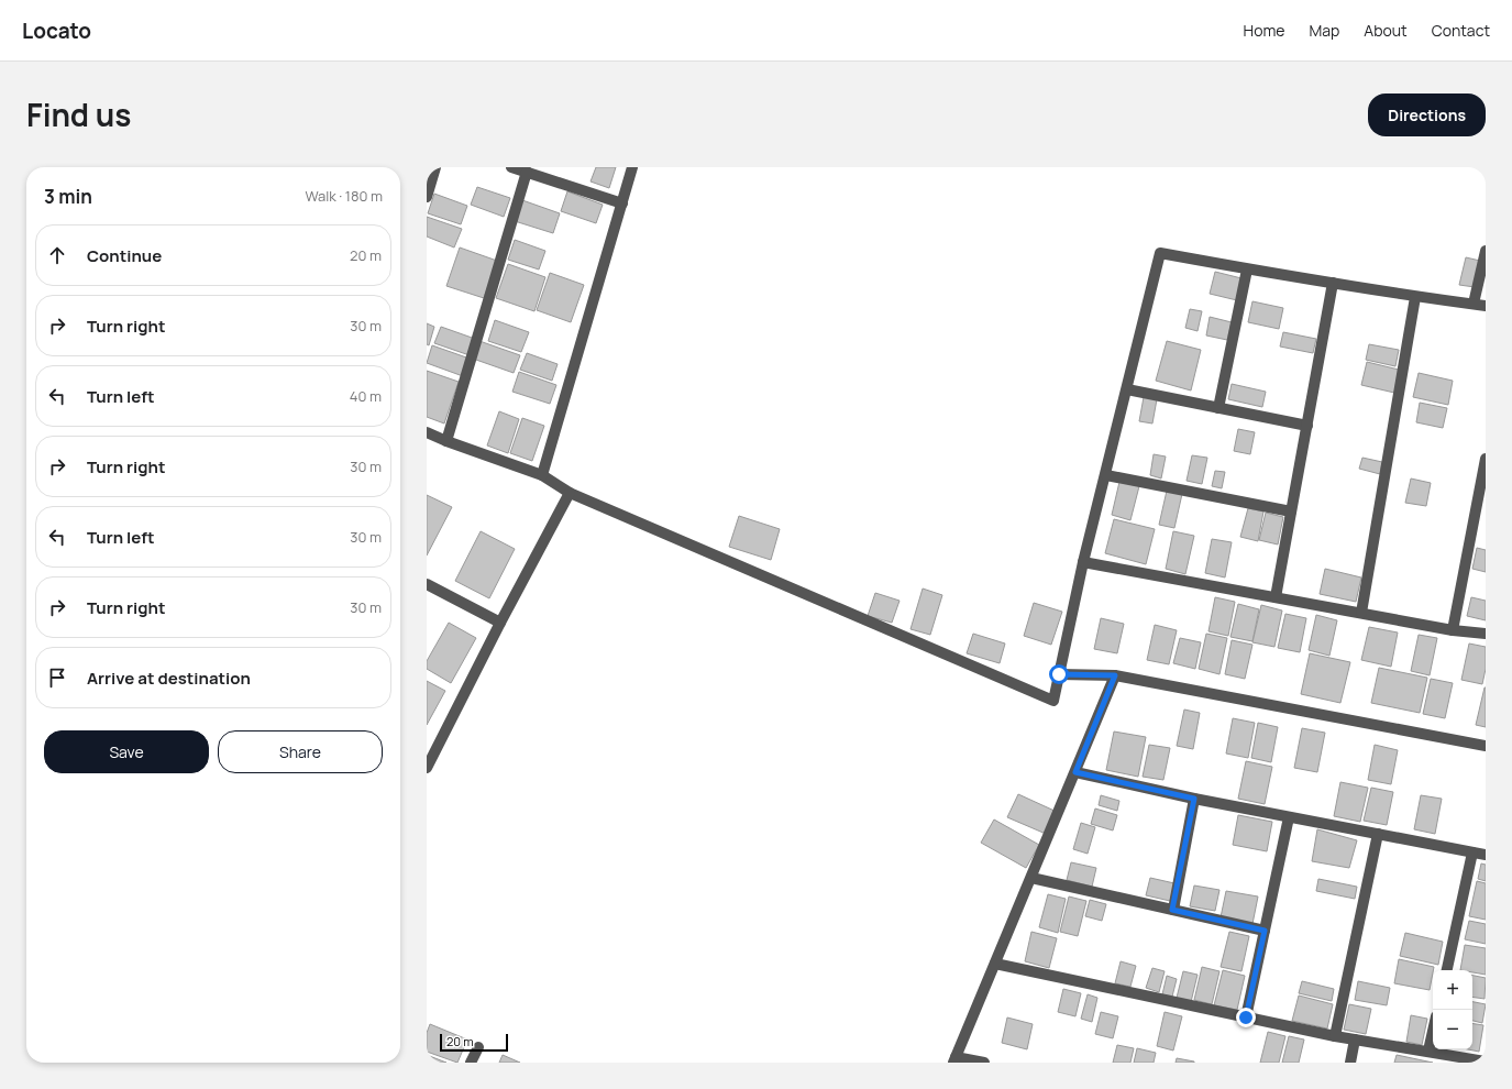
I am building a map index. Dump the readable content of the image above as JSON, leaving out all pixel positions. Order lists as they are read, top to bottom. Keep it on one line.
{"scale_bar":"20 m","page":{"header":"Locato","nav":["Home","Map","About","Contact"],"title":"Find us","buttons":["Directions",["Save","Share"]],"heading":["3 min","Walk · 180 m"],"list":[["Continue","20 m"],["Turn right","30 m"],["Turn left","40 m"],["Turn right","30 m"],["Turn left","30 m"],["Turn right","30 m"],"Arrive at destination"],"map_buttons":["+","−"],"scale":"20 m"}}
